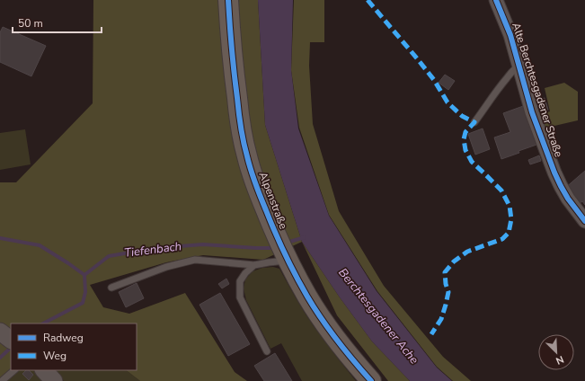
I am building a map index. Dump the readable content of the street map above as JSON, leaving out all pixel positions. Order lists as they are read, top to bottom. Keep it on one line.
{"streets":{"main road":["Alpenstraße"],"street":["Alte Berchtesgadener Straße"]},"water":["Tiefenbach","Berchtesgadener Ache"],"legend":["Radweg","Weg"],"scale_bar":"50 m","north":"bottom right"}
